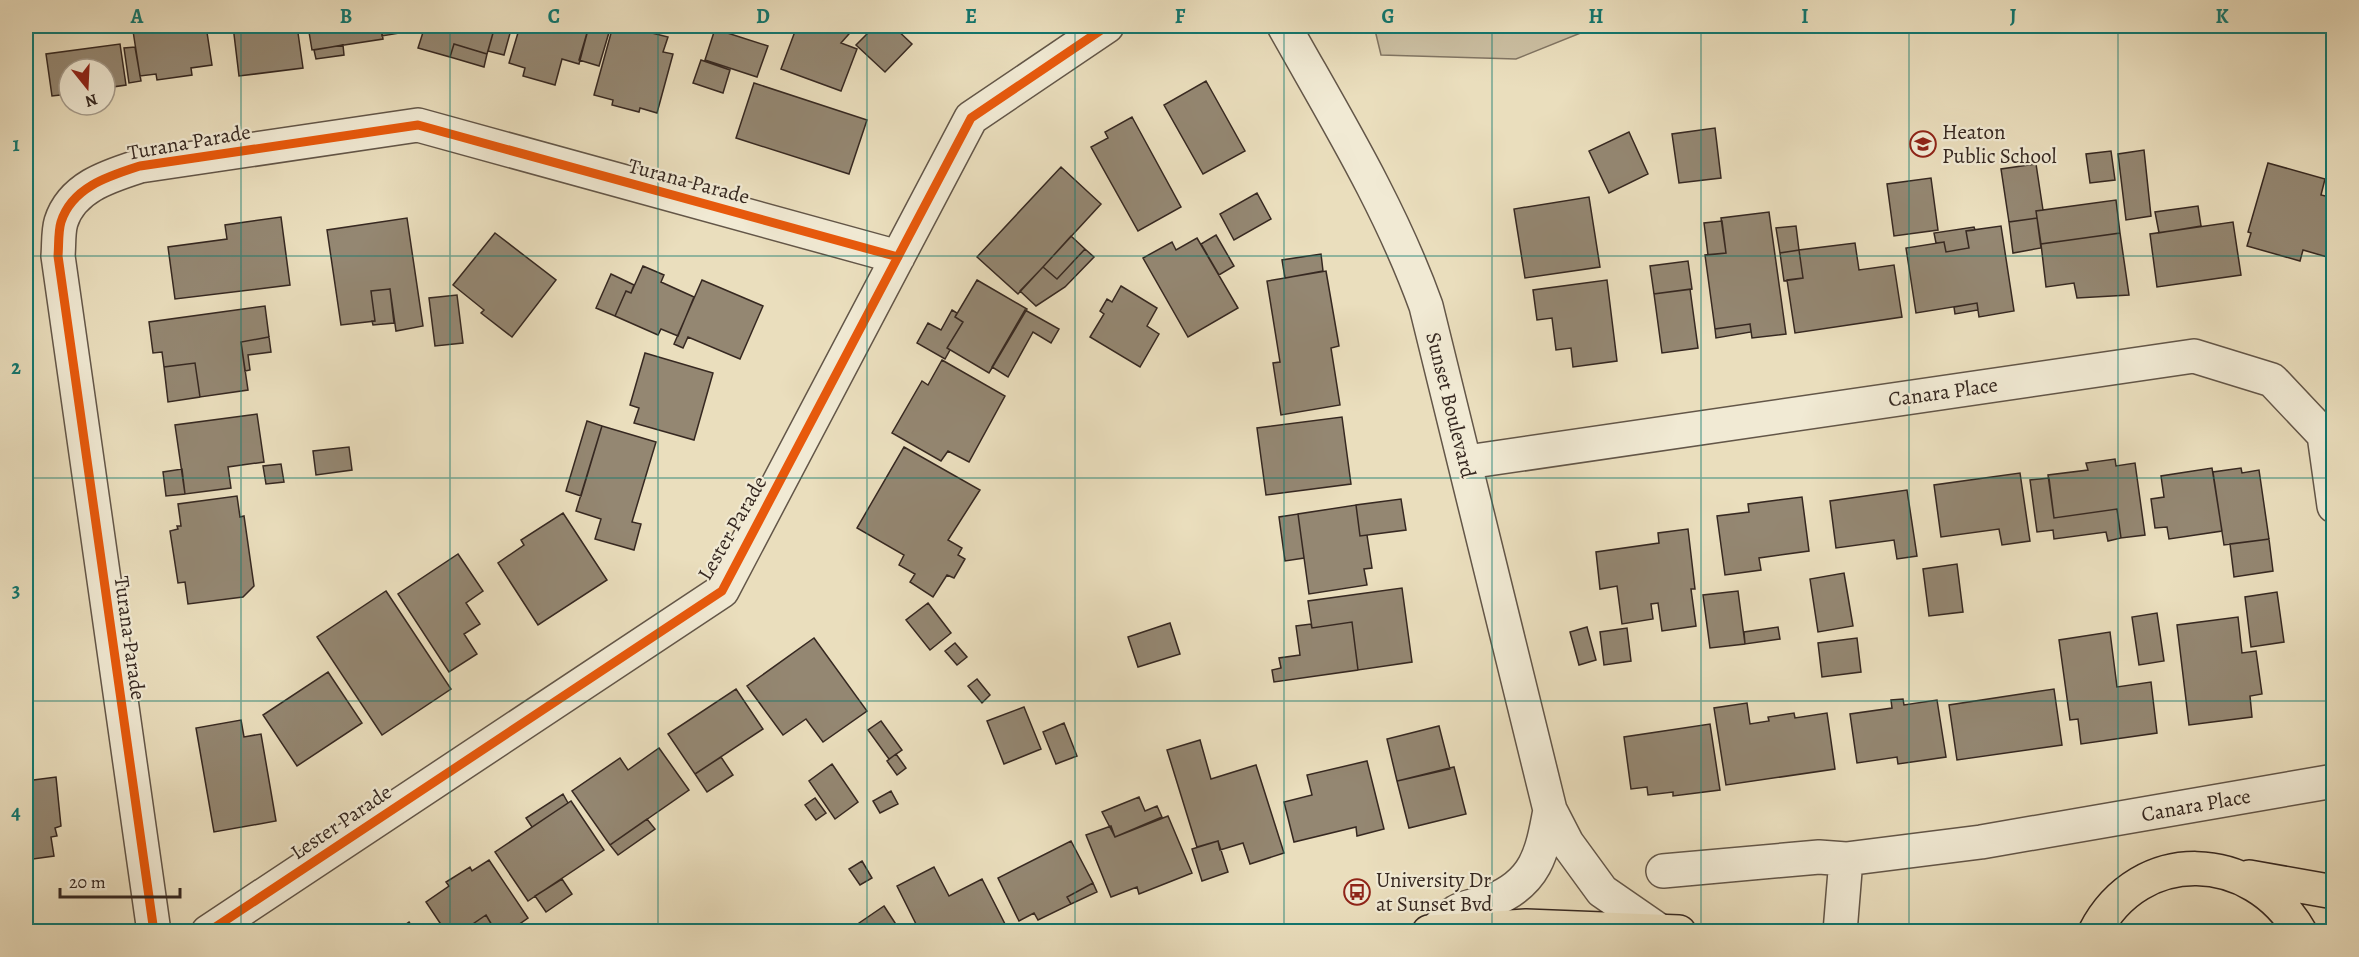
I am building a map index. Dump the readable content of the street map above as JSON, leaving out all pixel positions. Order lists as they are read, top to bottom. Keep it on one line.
{"streets":{"street":["Turana Parade","Canara Place","Sunset Boulevard","Lester Parade"]},"crossings":[["Turana Parade","Lester Parade"],["Canara Place","Sunset Boulevard"]],"places":{"school or university":["Heaton Public School"],"bus stop":["University Dr at Sunset Bvd"]},"scale_bar":"20 m","north":"bottom","grid":{"columns":["A","B","C","D","E","F","G","H","I","J","K"],"rows":["1","2","3","4"]}}
